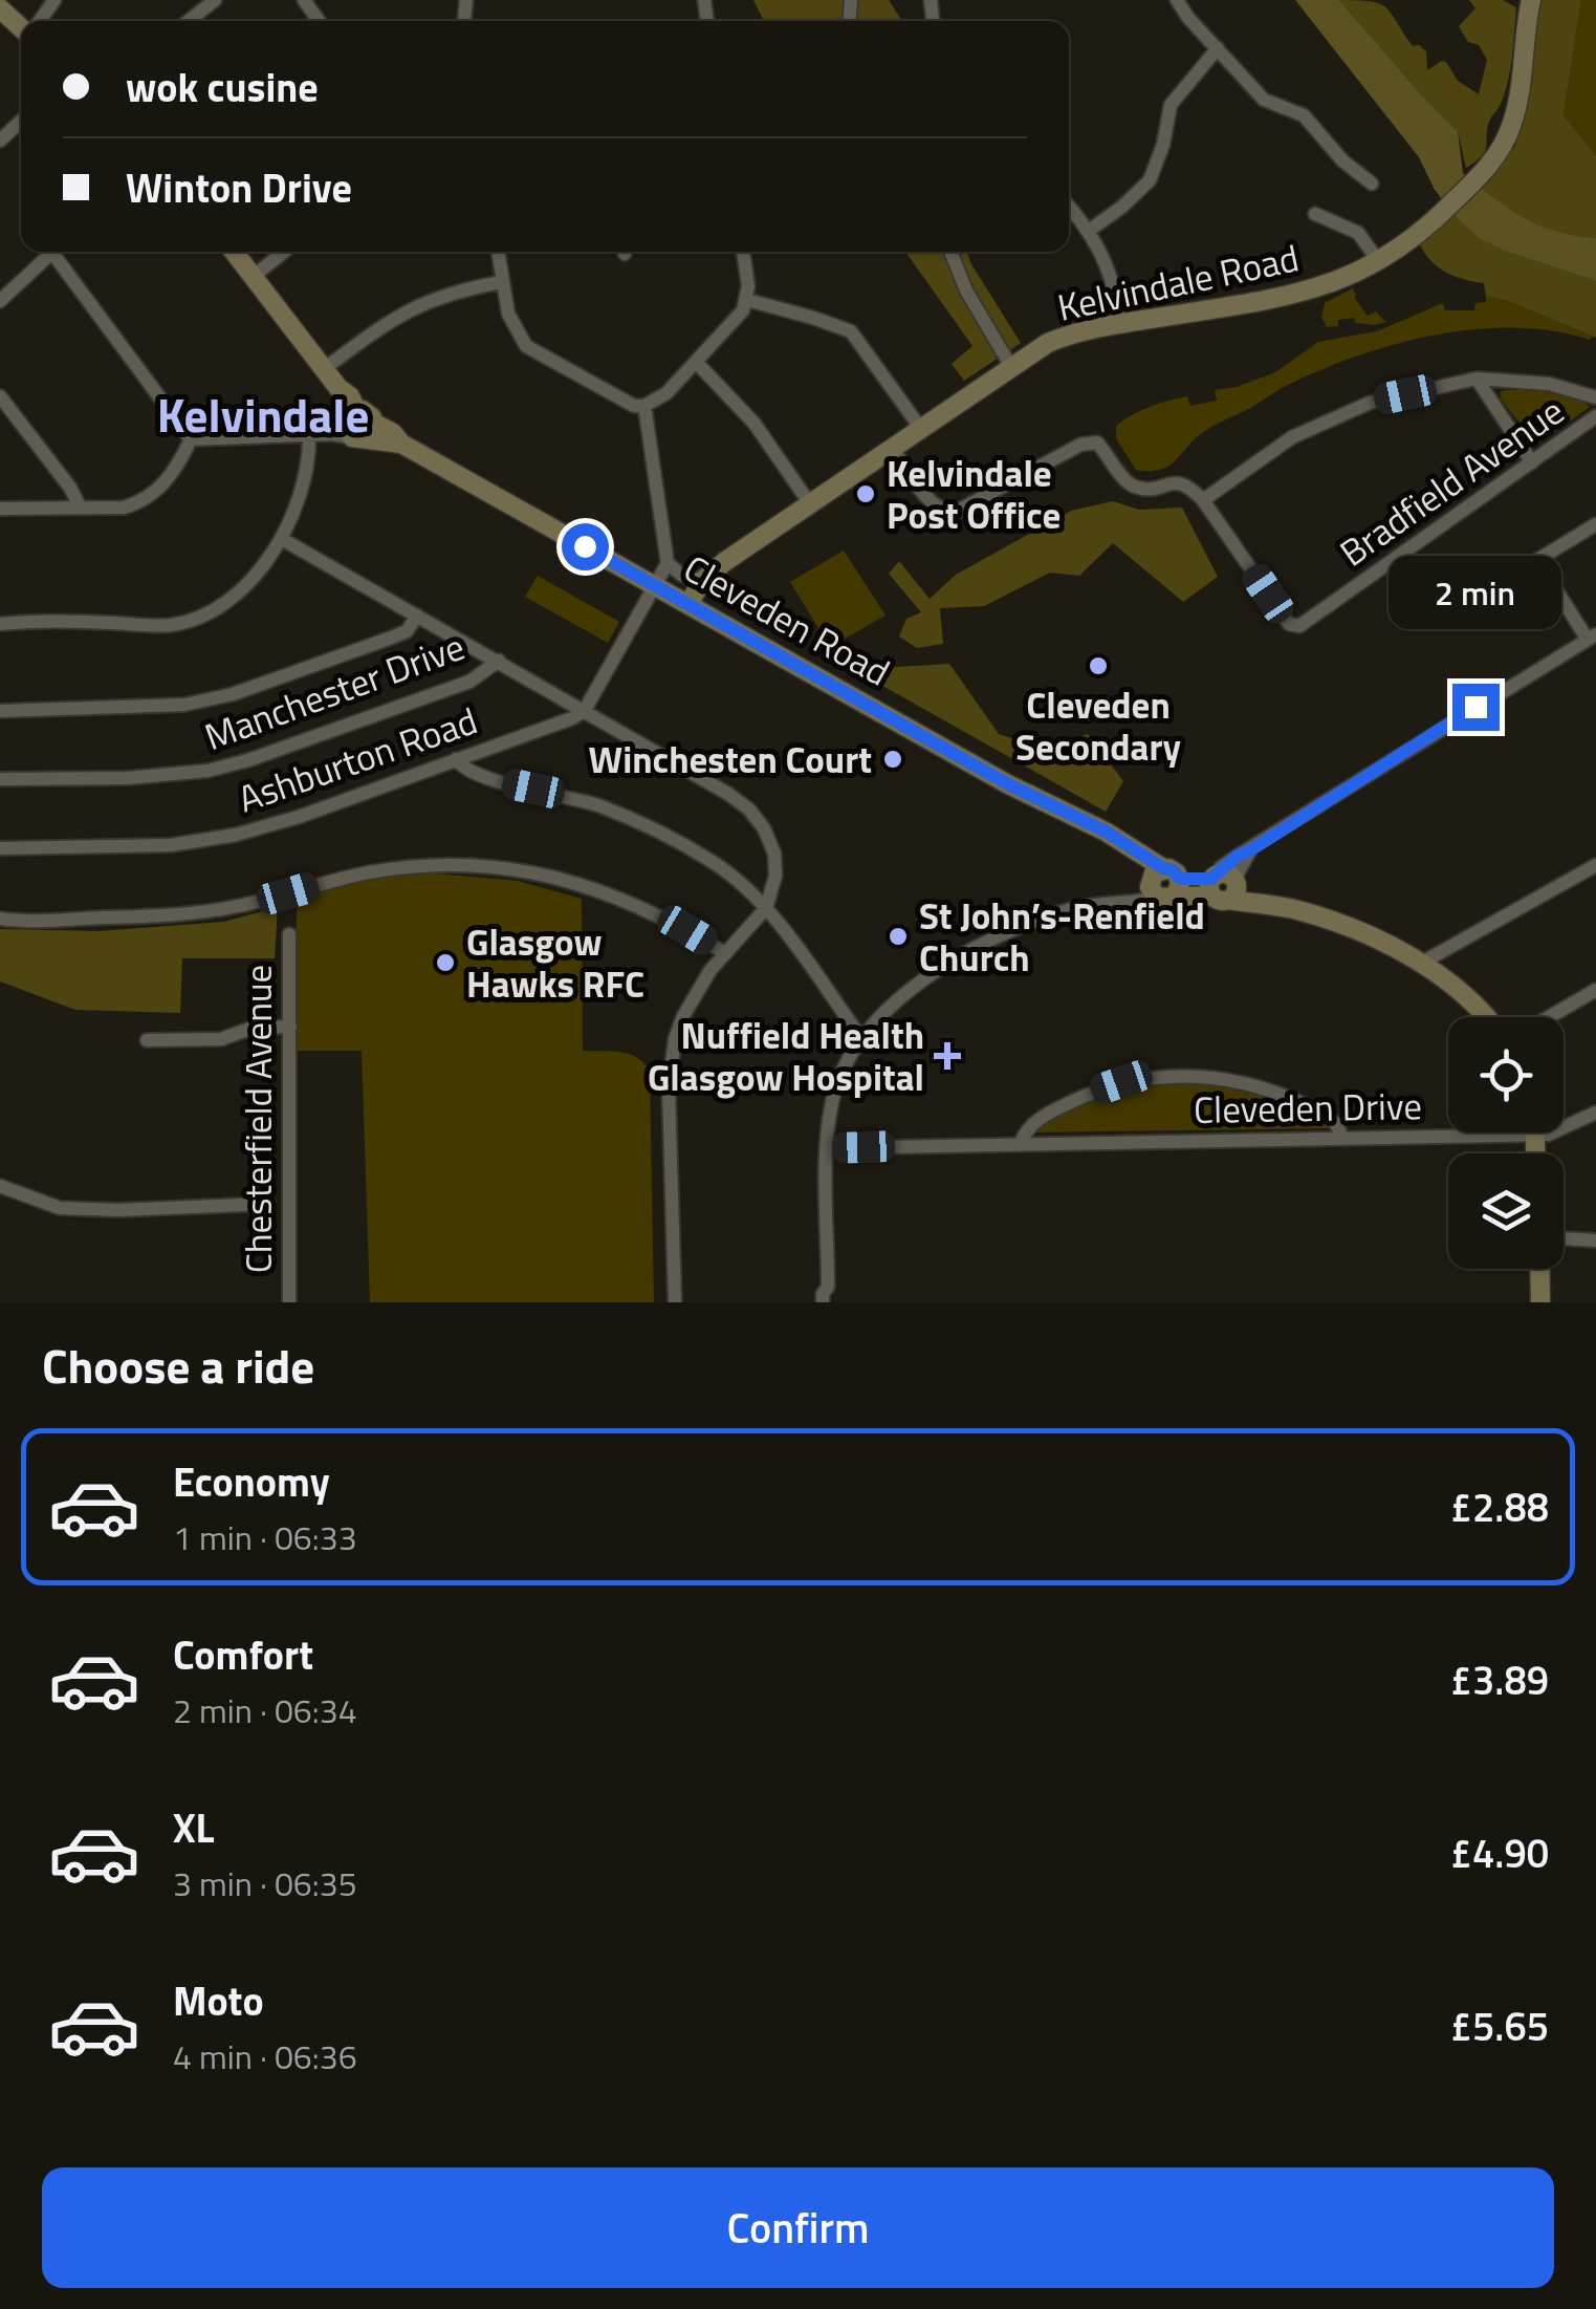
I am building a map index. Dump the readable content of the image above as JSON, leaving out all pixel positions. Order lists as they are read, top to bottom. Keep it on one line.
{"streets":{"street":["Kelvindale Road","Bradfield Avenue","Cleveden Road","Manchester Drive","Ashburton Road","Cleveden Drive","Chesterfield Avenue"]},"crossings":[["Kelvindale Road","Cleveden Road"]],"districts":["Kelvindale"],"places":{"other":["Kelvindale Post Office","Cleveden Secondary","Winchesten Court","St John’s-Renfield Church","Glasgow Hawks RFC"],"health":["Nuffield Health Glasgow Hospital"]},"page":{"banner":["wok cusine","Winton Drive"],"bubble":"2 min","heading":"Choose a ride","list":[{"name":"Economy","note":"1 min · 06:33","value":"£2.88"},{"name":"Comfort","note":"2 min · 06:34","value":"£3.89"},{"name":"XL","note":"3 min · 06:35","value":"£4.90"},{"name":"Moto","note":"4 min · 06:36","value":"£5.65"}],"buttons":"Confirm"}}
